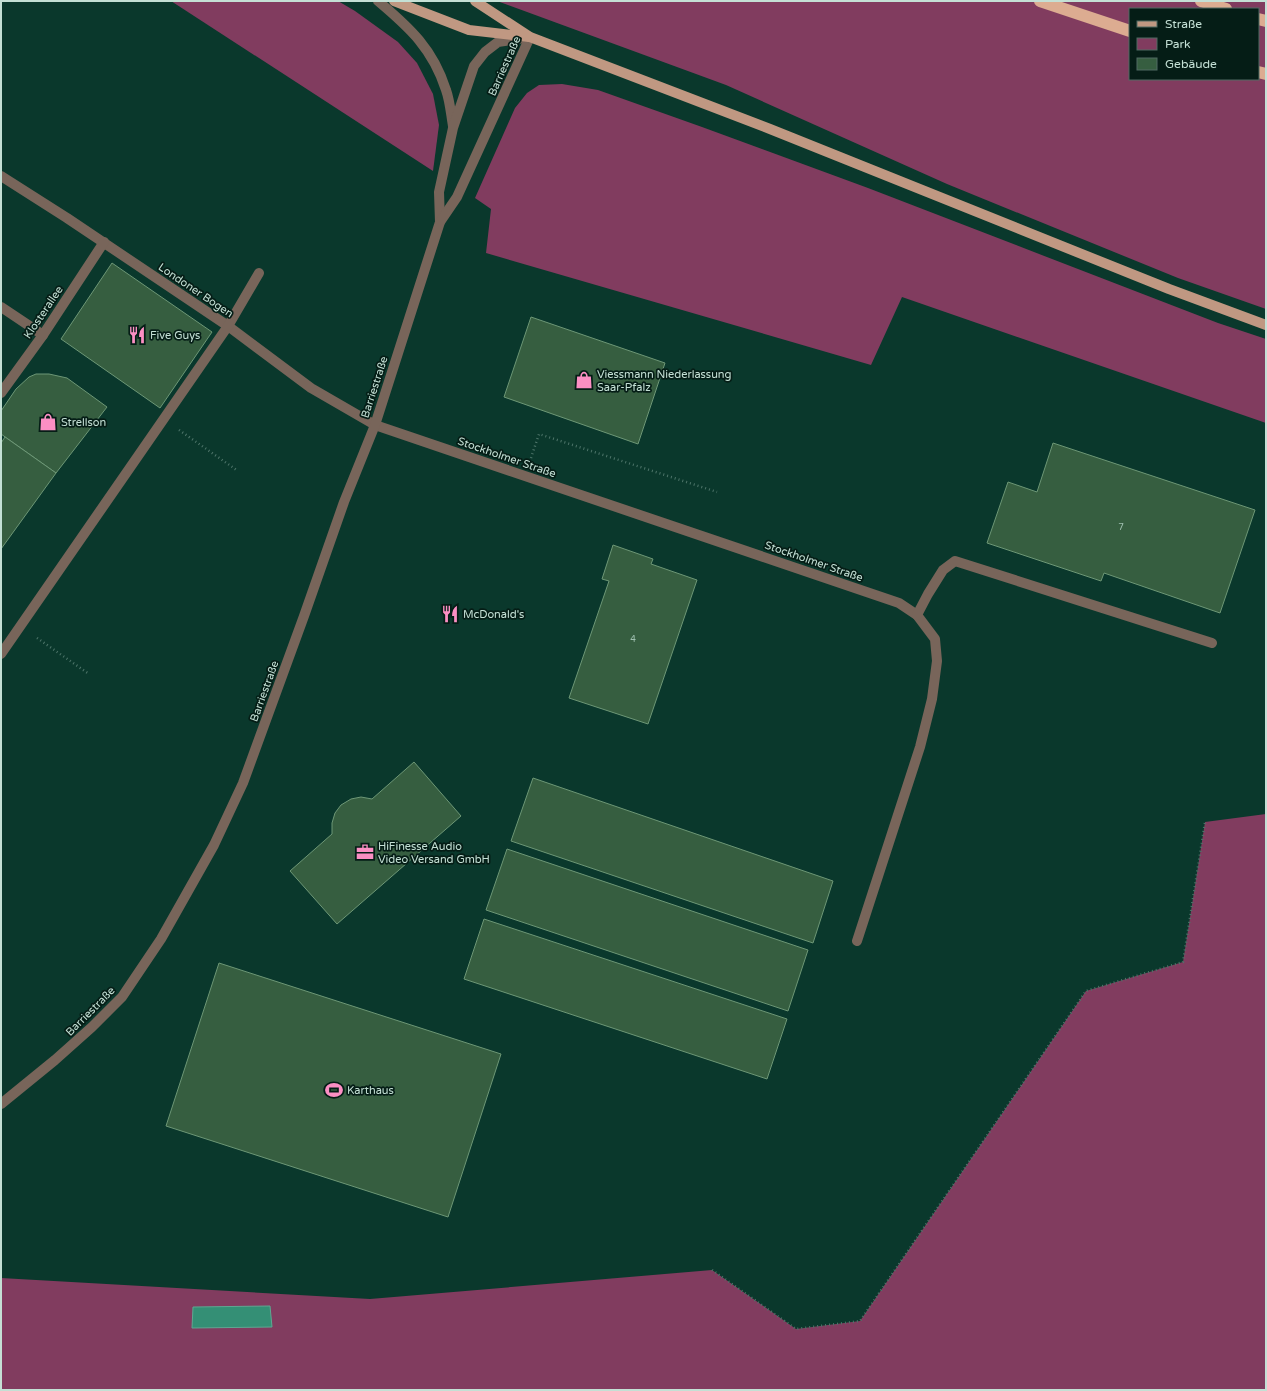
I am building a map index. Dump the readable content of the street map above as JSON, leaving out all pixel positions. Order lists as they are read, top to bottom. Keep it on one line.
{"streets":{"street":["Barriestraße","Londoner Bogen","Klosterallee","Stockholmer Straße"]},"crossings":[["Barriestraße","Londoner Bogen"],["Barriestraße","Stockholmer Straße"],["Londoner Bogen","Klosterallee"],["Londoner Bogen","Stockholmer Straße"]],"places":{"restaurant":["Five Guys","McDonald's"],"shop":["Viessmann Niederlassung Saar-Pfalz","Strellson"],"office":["HiFinesse Audio Video Versand GmbH"],"sports":["Karthaus"]},"house_numbers":["7","4"],"legend":["Straße","Park","Gebäude"]}
